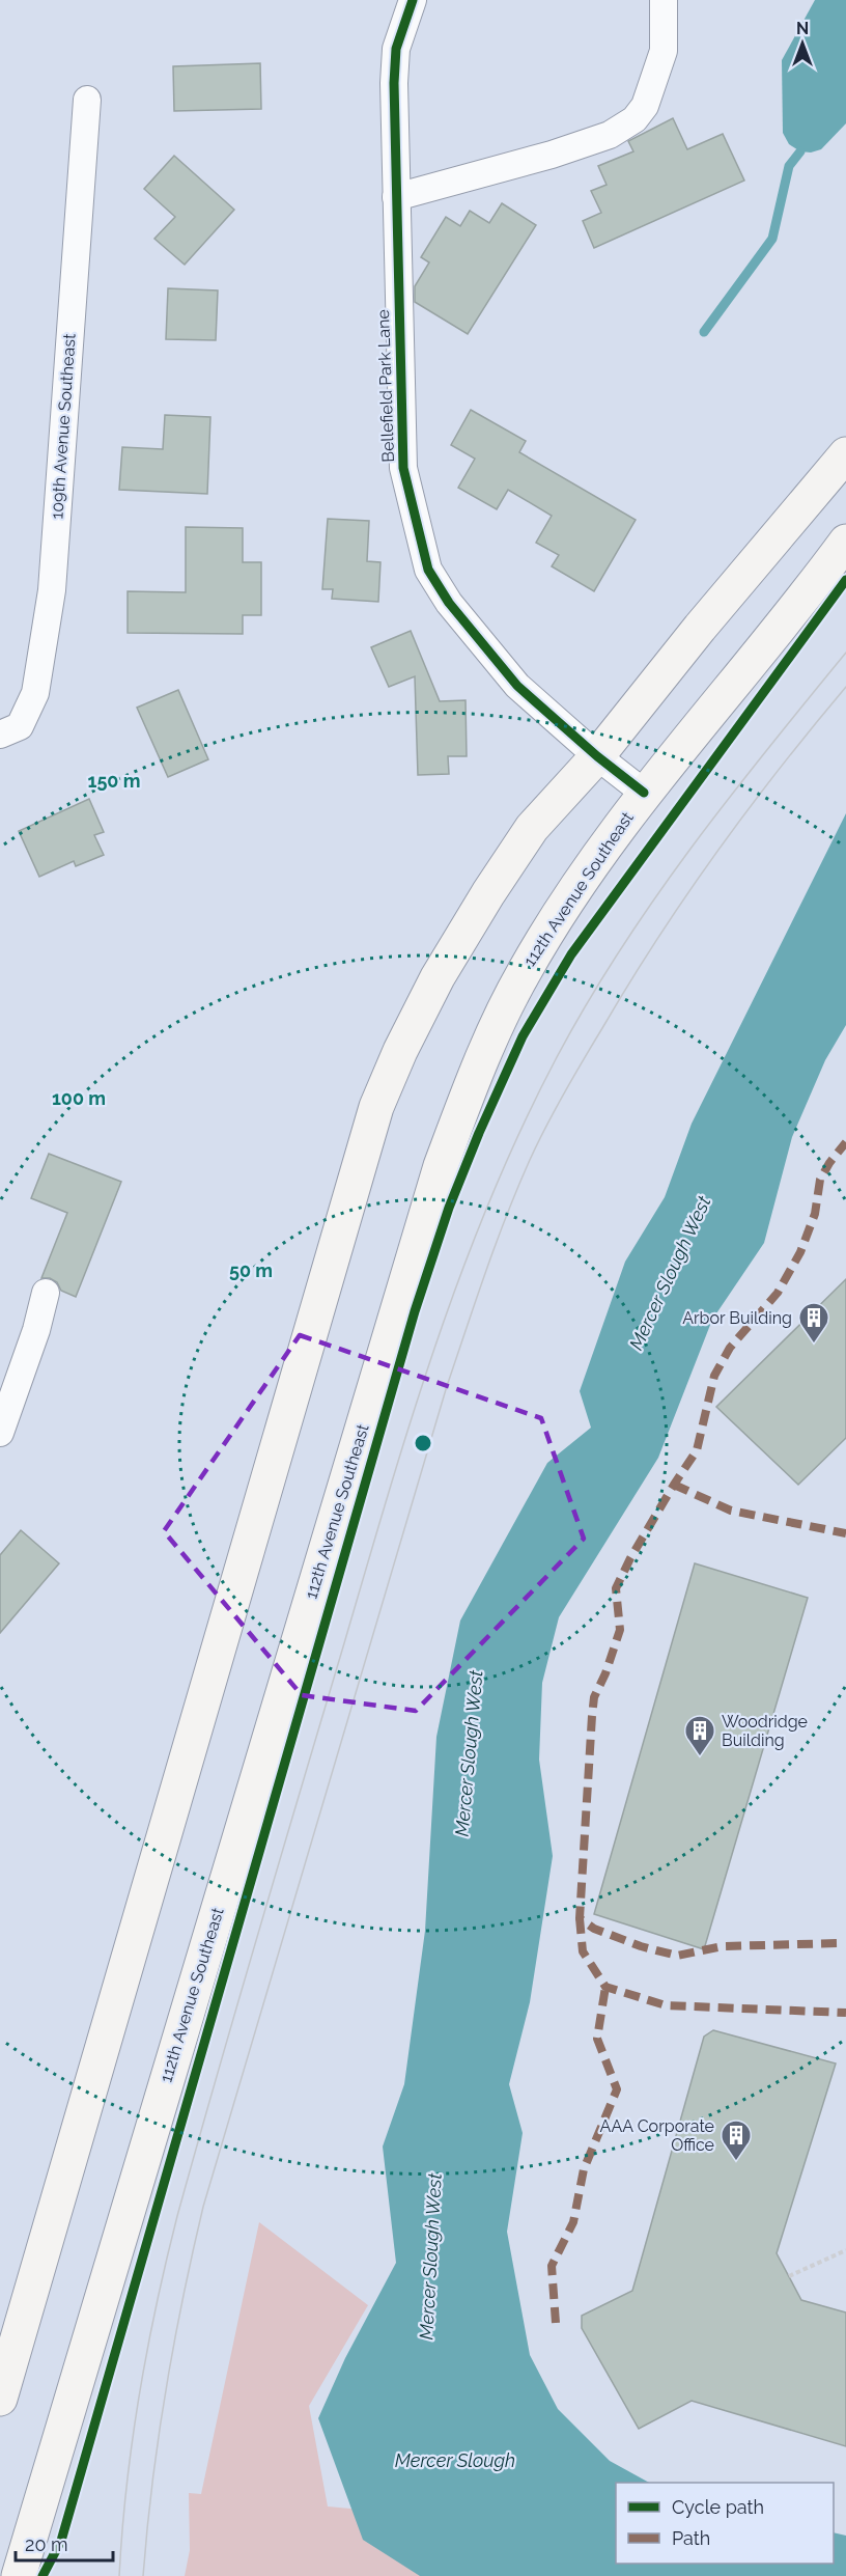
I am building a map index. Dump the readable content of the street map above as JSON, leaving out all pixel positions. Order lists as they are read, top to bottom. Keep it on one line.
{"streets":{"main road":["112th Avenue Southeast"],"street":["Bellefield Park Lane","109th Avenue Southeast"]},"crossings":[["Bellefield Park Lane","112th Avenue Southeast"]],"water":["Mercer Slough West","Mercer Slough"],"places":{"building":["Arbor Building","Woodridge Building","AAA Corporate Office"]},"legend":["Cycle path","Path"],"scale_bar":"20 m","north":"top","rings":["150 m","100 m","50 m"]}
